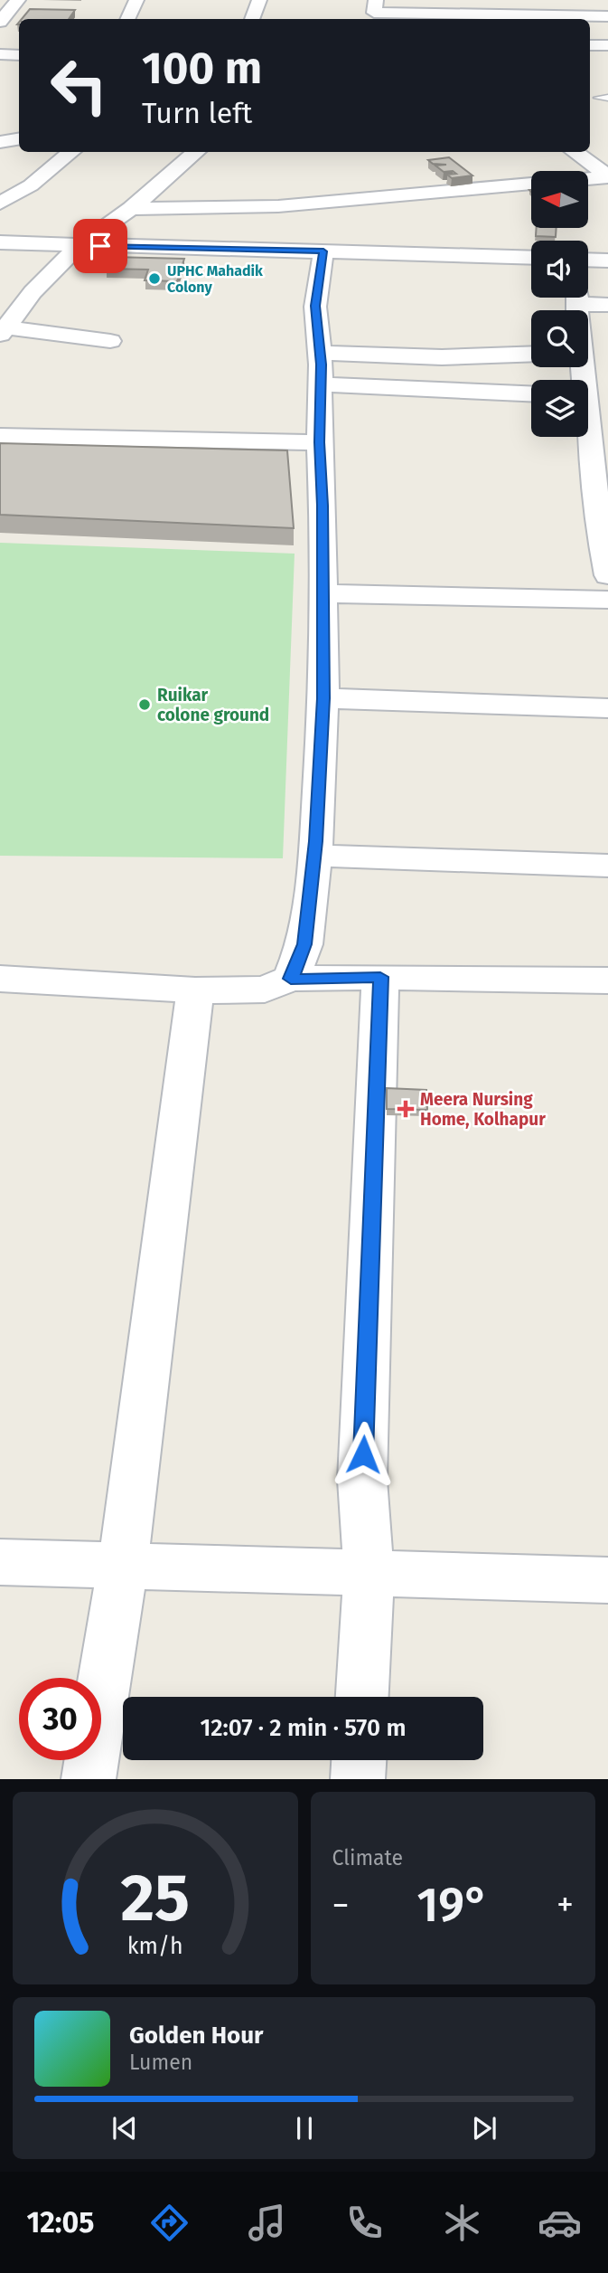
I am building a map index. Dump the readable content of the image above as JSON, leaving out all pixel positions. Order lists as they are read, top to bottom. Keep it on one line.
{"places":{"other":["UPHC Mahadik Colony","Ruikar colone ground"],"health":["Meera Nursing Home, Kolhapur"]},"north":"left","page":{"turn":["100 m","Turn left"],"limit":"30","trip":"12:07 · 2 min · 570 m","tile":"Climate","heat":["−","19°","+"],"song":["Golden Hour","Lumen"],"tabs":"12:05","gauge":["25","km/h"]}}
